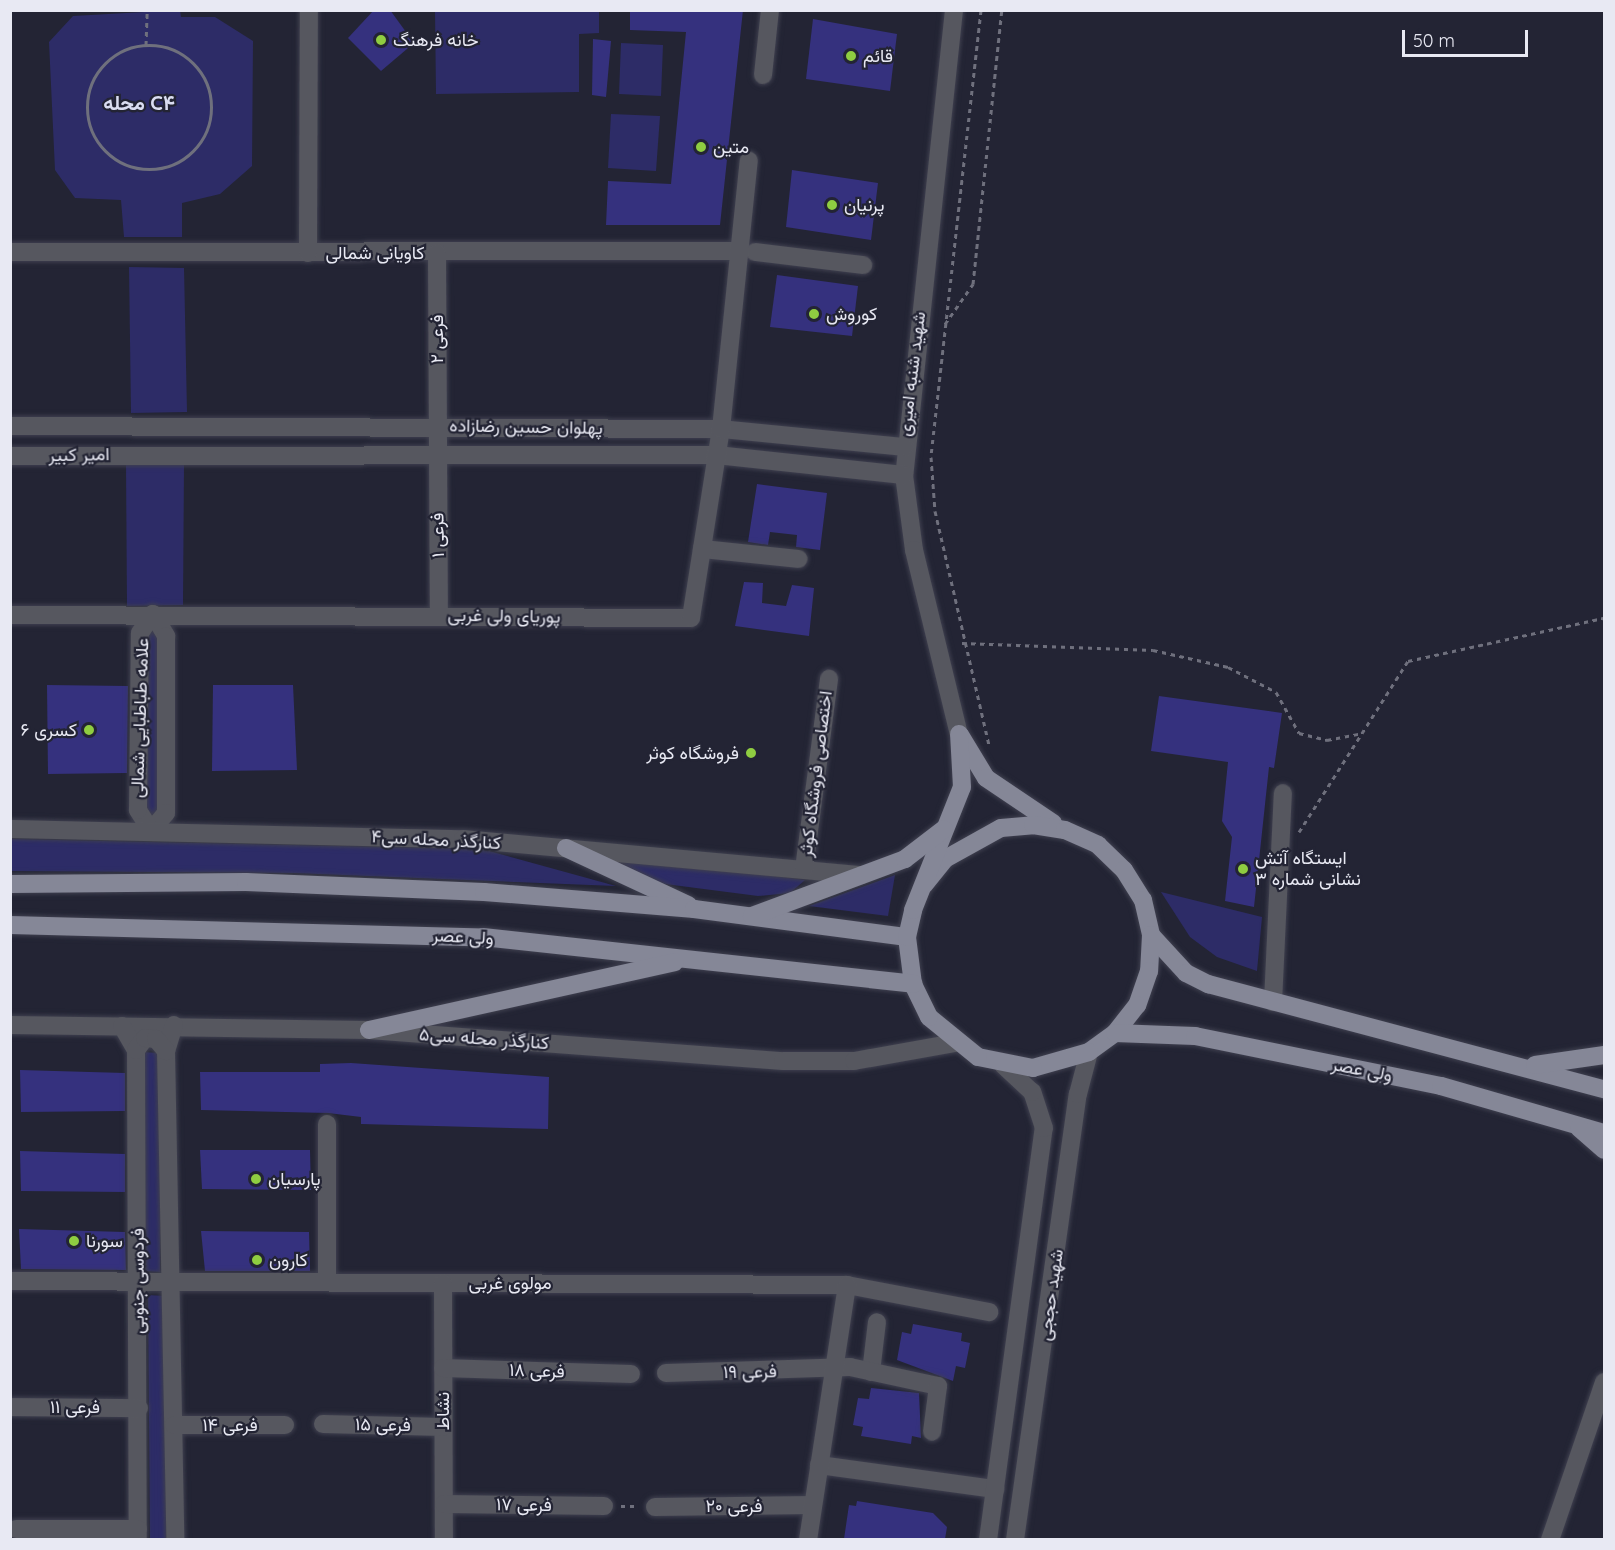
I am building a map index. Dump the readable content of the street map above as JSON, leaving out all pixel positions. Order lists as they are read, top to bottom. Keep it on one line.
{"streets":{"main road":["ولی عصر"],"street":["کاویانی شمالی","فرعی ۲","شهید شنبه امیری","پهلوان حسین رضازاده","امیر کبیر","فرعی ۱","پوریای ولی غربی","علامه طباطبایی شمالی","اختصاصی فروشگاه کوثر","کنارگذر محله سی۴","کنارگذر محله سی۵","فردوسی جنوبی","مولوی غربی","شهید حججی","فرعی ۱۸","فرعی ۱۹","فرعی ۱۱","نشاط","فرعی ۱۴","فرعی ۱۵","فرعی ۱۷","فرعی ۲۰"]},"crossings":[["کاویانی شمالی","فرعی ۲"],["کاویانی شمالی","پوریای ولی غربی"],["فرعی ۲","پهلوان حسین رضازاده"],["فرعی ۲","فرعی ۱"],["شهید شنبه امیری","پهلوان حسین رضازاده"],["پهلوان حسین رضازاده","امیر کبیر"],["پهلوان حسین رضازاده","فرعی ۱"],["پهلوان حسین رضازاده","پوریای ولی غربی"],["فرعی ۱","پوریای ولی غربی"],["پوریای ولی غربی","علامه طباطبایی شمالی"],["علامه طباطبایی شمالی","کنارگذر محله سی۴"],["اختصاصی فروشگاه کوثر","کنارگذر محله سی۴"],["کنارگذر محله سی۵","فردوسی جنوبی"],["فردوسی جنوبی","مولوی غربی"],["فردوسی جنوبی","فرعی ۱۱"],["فردوسی جنوبی","فرعی ۱۴"],["مولوی غربی","نشاط"],["فرعی ۱۸","نشاط"],["نشاط","فرعی ۱۵"],["نشاط","فرعی ۱۷"]],"districts":["محله C۴"],"places":["خانه فرهنگ","قائم","متین","پرنیان","کوروش","کسری ۶","فروشگاه کوثر","ایستگاه آتش نشانی شماره ۳","پارسیان","سورنا","کارون"],"scale_bar":"50 m"}
